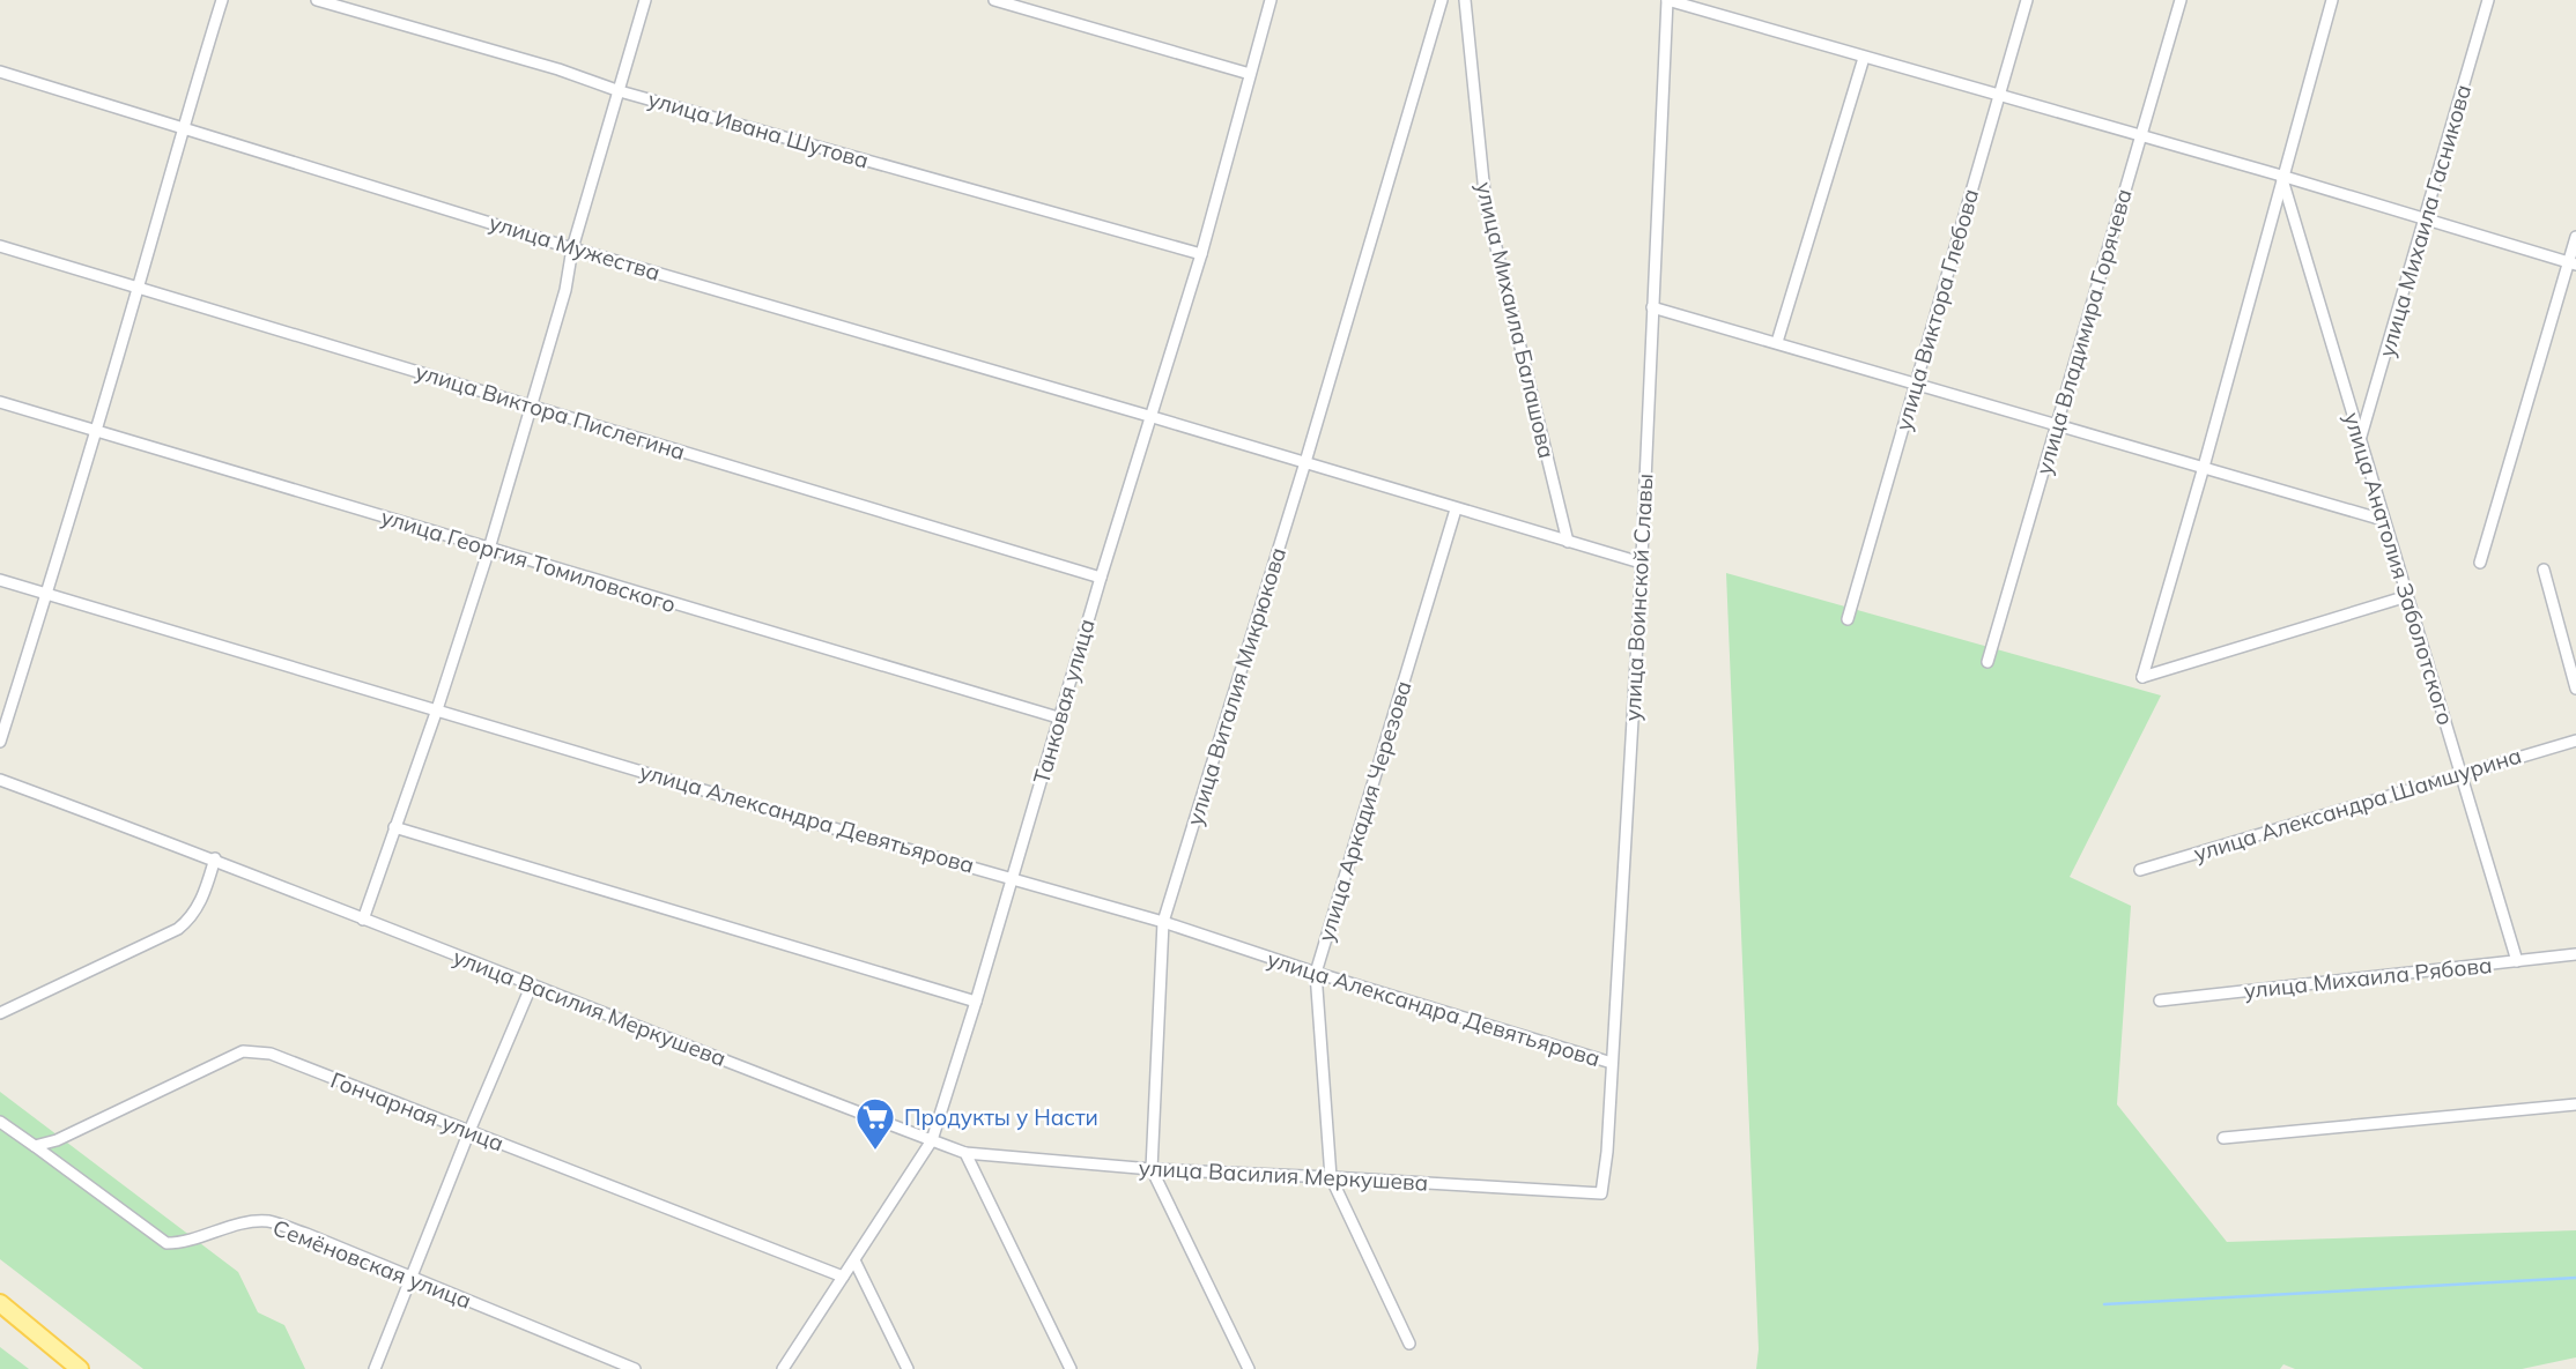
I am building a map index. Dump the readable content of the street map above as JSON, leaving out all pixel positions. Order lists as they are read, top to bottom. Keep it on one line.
{"streets":{"street":["улица Ивана Шутова","улица Михаила Гасникова","улица Мужества","улица Виктора Глебова","улица Михаила Балашова","улица Владимира Горячева","улица Виктора Пислегина","улица Георгия Томиловского","улица Анатолия Заболотского","улица Воинской Славы","улица Виталия Микрюкова","Танковая улица","улица Александра Шамшурина","улица Аркадия Черезова","улица Александра Девятьярова","улица Михаила Рябова","улица Василия Меркушева","Гончарная улица","Семёновская улица"]},"crossings":[["улица Ивана Шутова","Танковая улица"],["улица Михаила Гасникова","улица Анатолия Заболотского"],["улица Мужества","улица Михаила Балашова"],["улица Мужества","улица Воинской Славы"],["улица Мужества","улица Виталия Микрюкова"],["улица Мужества","Танковая улица"],["улица Мужества","улица Аркадия Черезова"],["улица Виктора Пислегина","Танковая улица"],["улица Георгия Томиловского","Танковая улица"],["улица Анатолия Заболотского","улица Александра Шамшурина"],["улица Анатолия Заболотского","улица Михаила Рябова"],["улица Воинской Славы","улица Александра Девятьярова"],["улица Воинской Славы","улица Василия Меркушева"],["улица Виталия Микрюкова","улица Александра Девятьярова"],["улица Виталия Микрюкова","улица Василия Меркушева"],["Танковая улица","улица Александра Девятьярова"],["Танковая улица","улица Василия Меркушева"],["Танковая улица","Гончарная улица"],["улица Аркадия Черезова","улица Александра Девятьярова"],["улица Аркадия Черезова","улица Василия Меркушева"],["Гончарная улица","Семёновская улица"]],"places":{"supermarket":["Продукты у Насти"]}}
